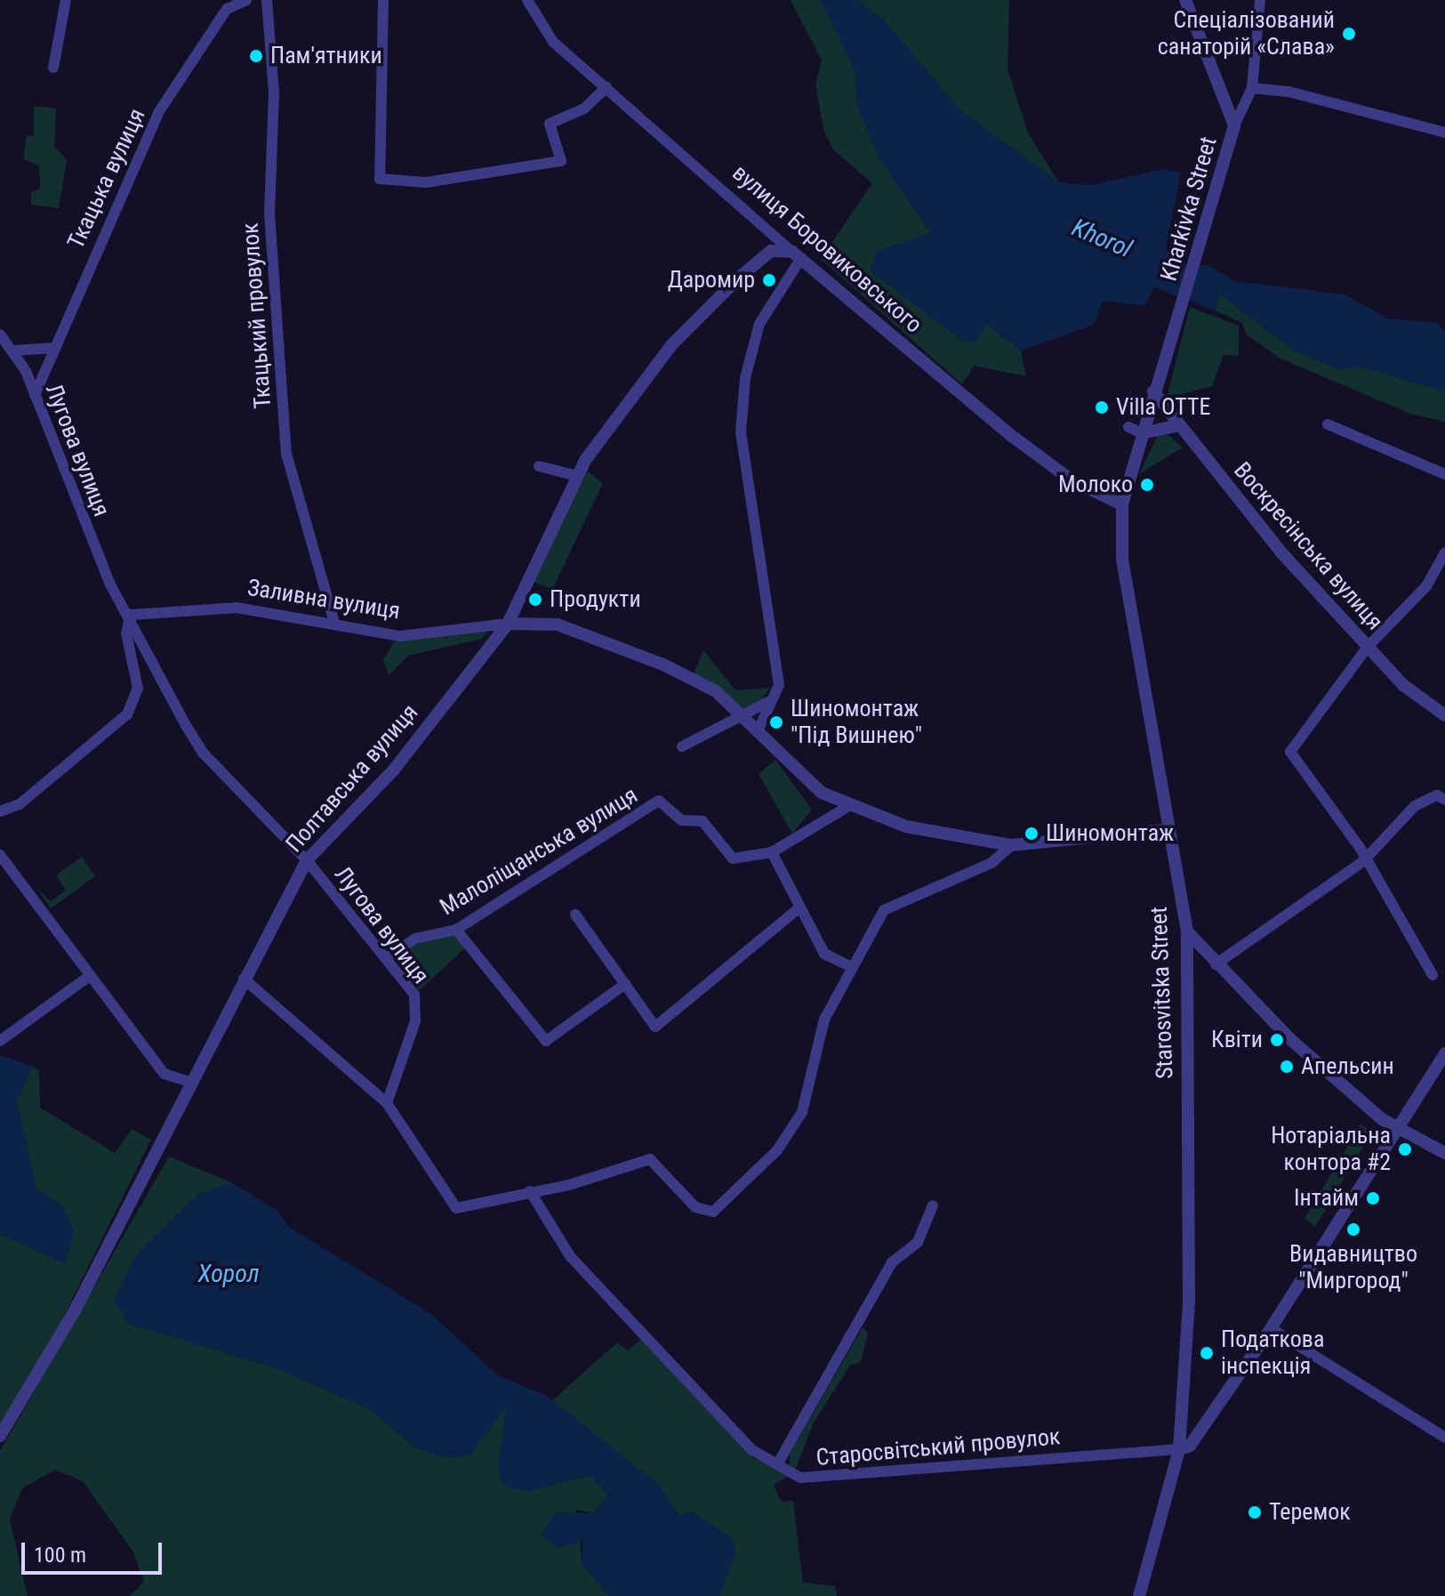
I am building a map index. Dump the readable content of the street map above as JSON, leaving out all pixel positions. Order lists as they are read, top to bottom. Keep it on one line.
{"streets":{"street":["Ткацька вулиця","Kharkivka Street","вулиця Боровиковського","Ткацький провулок","Лугова вулиця","Воскресінська вулиця","Заливна вулиця","Полтавська вулиця","Малоліщанська вулиця","Starosvitska Street","Старосвітський провулок"]},"crossings":[["Ткацька вулиця","Лугова вулиця"],["Kharkivka Street","Воскресінська вулиця"],["Kharkivka Street","Starosvitska Street"],["вулиця Боровиковського","Полтавська вулиця"],["вулиця Боровиковського","Starosvitska Street"],["Ткацький провулок","Заливна вулиця"],["Лугова вулиця","Заливна вулиця"],["Лугова вулиця","Полтавська вулиця"],["Лугова вулиця","Малоліщанська вулиця"],["Воскресінська вулиця","Starosvitska Street"],["Заливна вулиця","Полтавська вулиця"],["Заливна вулиця","Малоліщанська вулиця"],["Заливна вулиця","Starosvitska Street"],["Starosvitska Street","Старосвітський провулок"]],"water":["Khorol","Хорол"],"places":["Спеціалізований санаторій «Слава»","Пам'ятники","Даромир","Villa OTTE","Молоко","Продукти","Шиномонтаж \"Під Вишнею\"","Шиномонтаж","Квіти","Апельсин","Нотаріальна контора #2","Інтайм","Видавництво \"Миргород\"","Податкова інспекція","Теремок"],"scale_bar":"100 m"}
